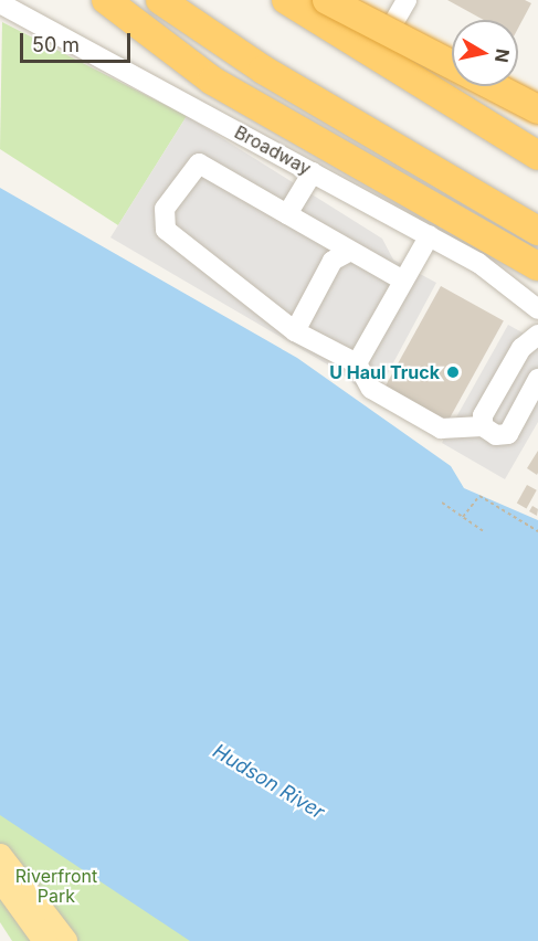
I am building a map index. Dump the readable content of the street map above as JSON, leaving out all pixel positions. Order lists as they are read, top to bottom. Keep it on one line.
{"streets":{"street":["Broadway"]},"water":["Hudson River"],"parks":["Riverfront Park"],"places":["U Haul Truck"],"scale_bar":"50 m","north":"right"}
